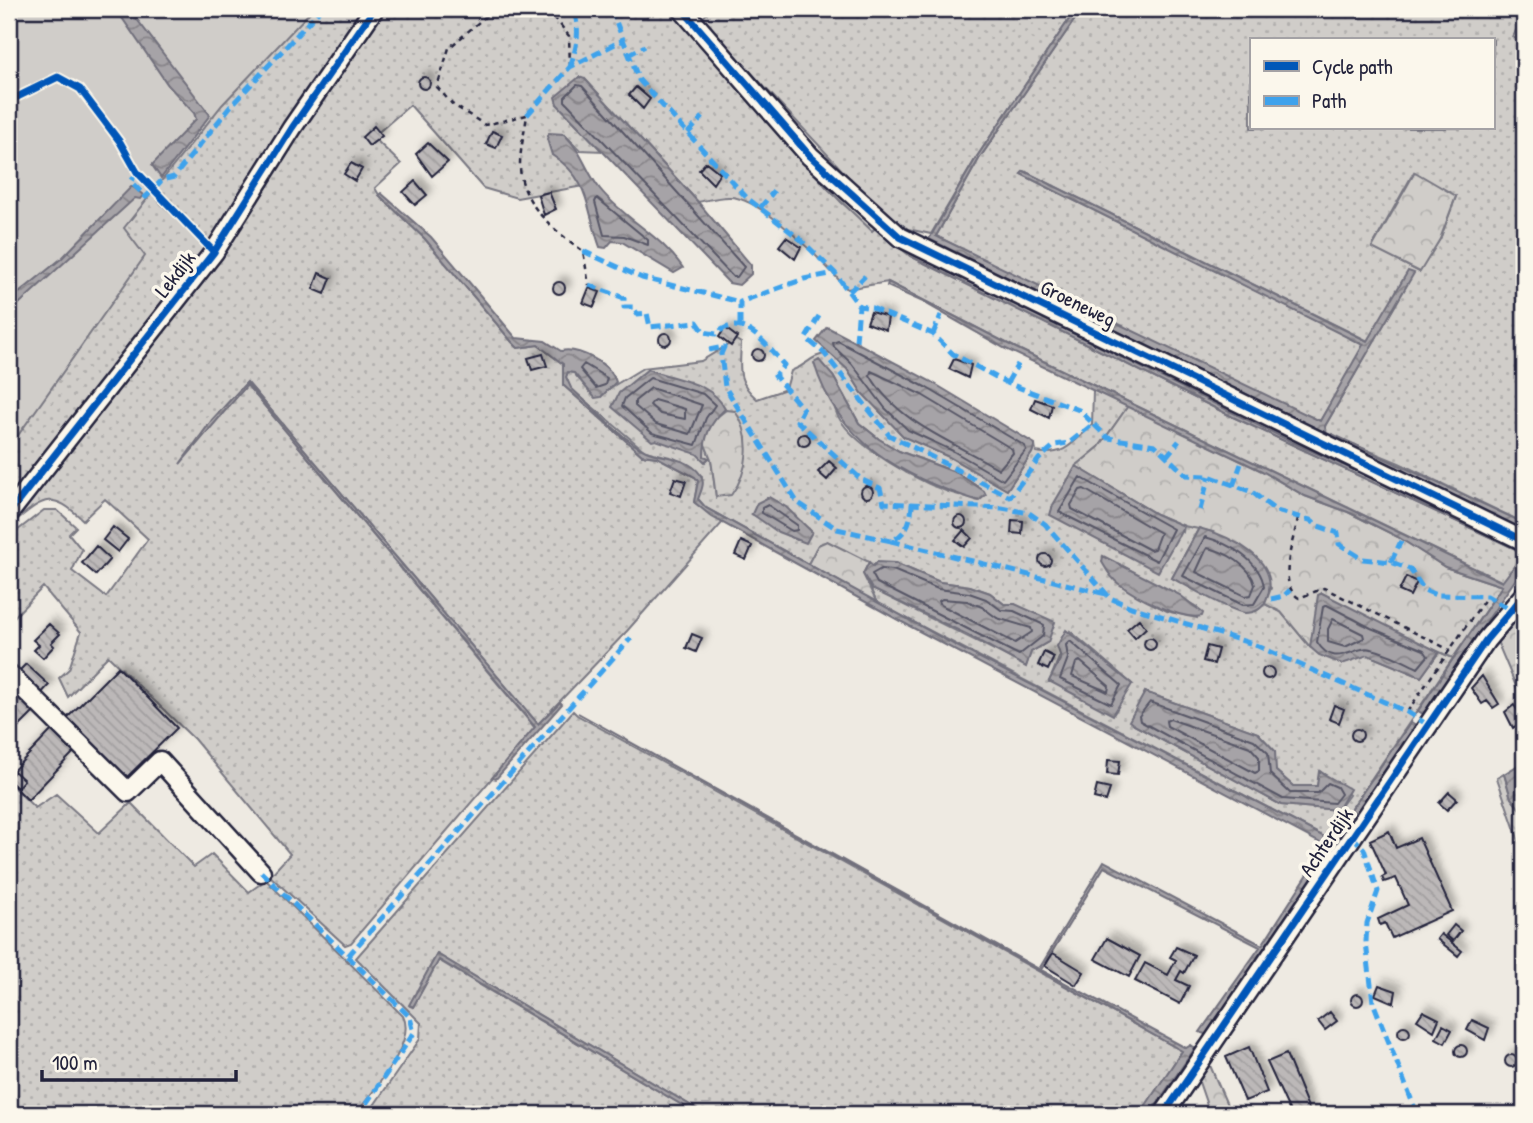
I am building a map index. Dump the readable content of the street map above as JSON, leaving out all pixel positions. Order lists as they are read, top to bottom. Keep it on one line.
{"streets":{"street":["Lekdijk","Groeneweg","Achterdijk"]},"legend":["Cycle path","Path"],"scale_bar":"100 m"}
